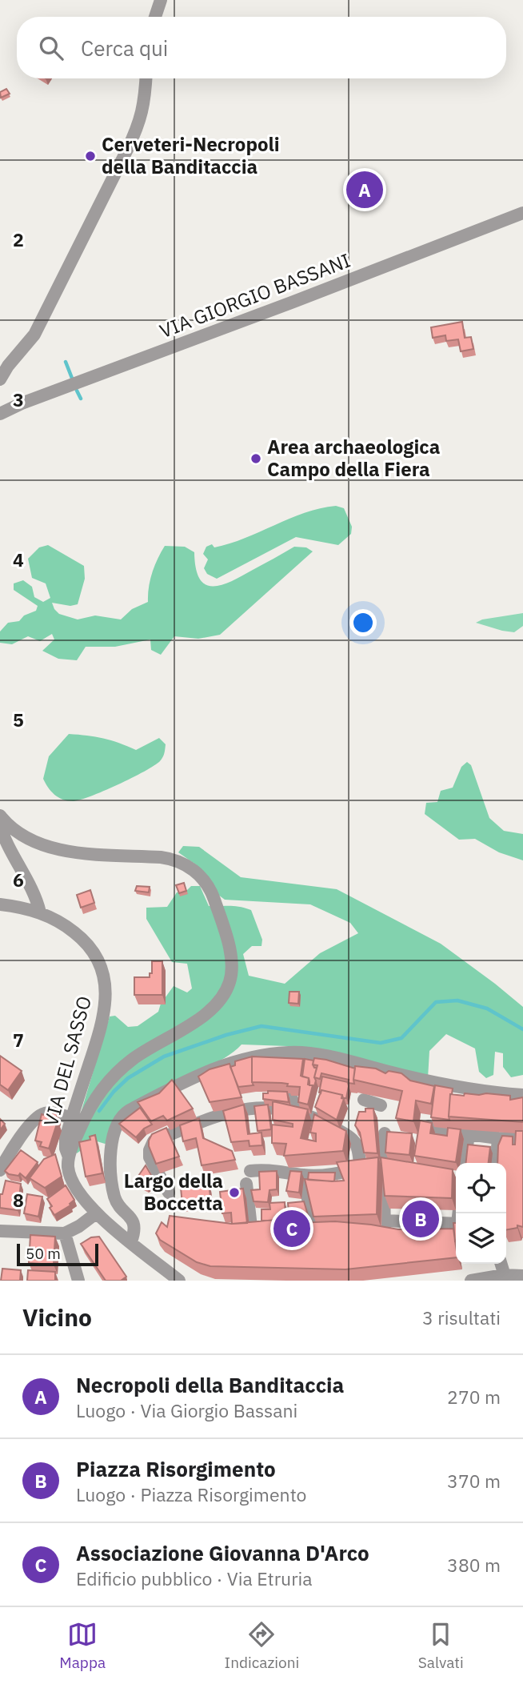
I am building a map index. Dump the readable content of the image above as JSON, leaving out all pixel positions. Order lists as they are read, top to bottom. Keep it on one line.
{"streets":{"street":["VIA GIORGIO BASSANI","VIA DEL SASSO"]},"places":["Cerveteri-Necropoli della Banditaccia","Area archaeologica Campo della Fiera","Largo della Boccetta"],"scale_bar":"50 m","page":{"search":"Cerca qui","pins":["A","B","C"],"scale":"50 m","heading":["Vicino","3 risultati"],"list":[{"mark":"A","name":"Necropoli della Banditaccia","note":"Luogo · Via Giorgio Bassani","value":"270 m"},{"mark":"B","name":"Piazza Risorgimento","note":"Luogo · Piazza Risorgimento","value":"370 m"},{"mark":"C","name":"Associazione Giovanna D'Arco","note":"Edificio pubblico · Via Etruria","value":"380 m"}],"nav":["Mappa","Indicazioni","Salvati"]},"grid":{"rows":["2","3","4","5","6","7","8"]}}
